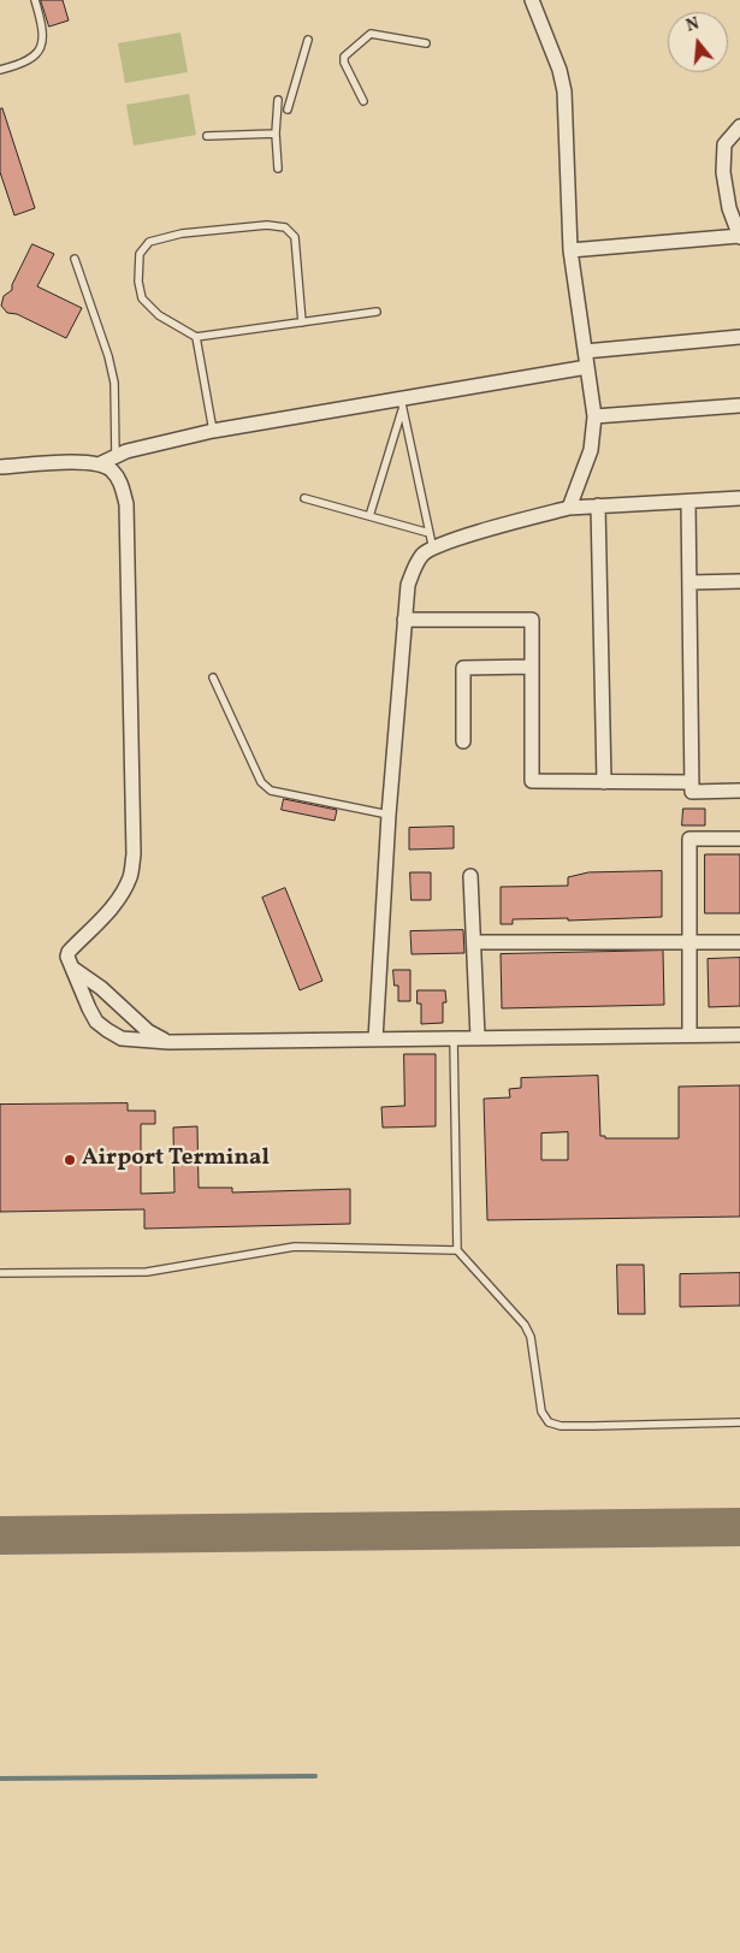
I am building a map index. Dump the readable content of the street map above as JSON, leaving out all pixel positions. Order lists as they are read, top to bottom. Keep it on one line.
{"places":["Airport Terminal"],"north":"top"}
